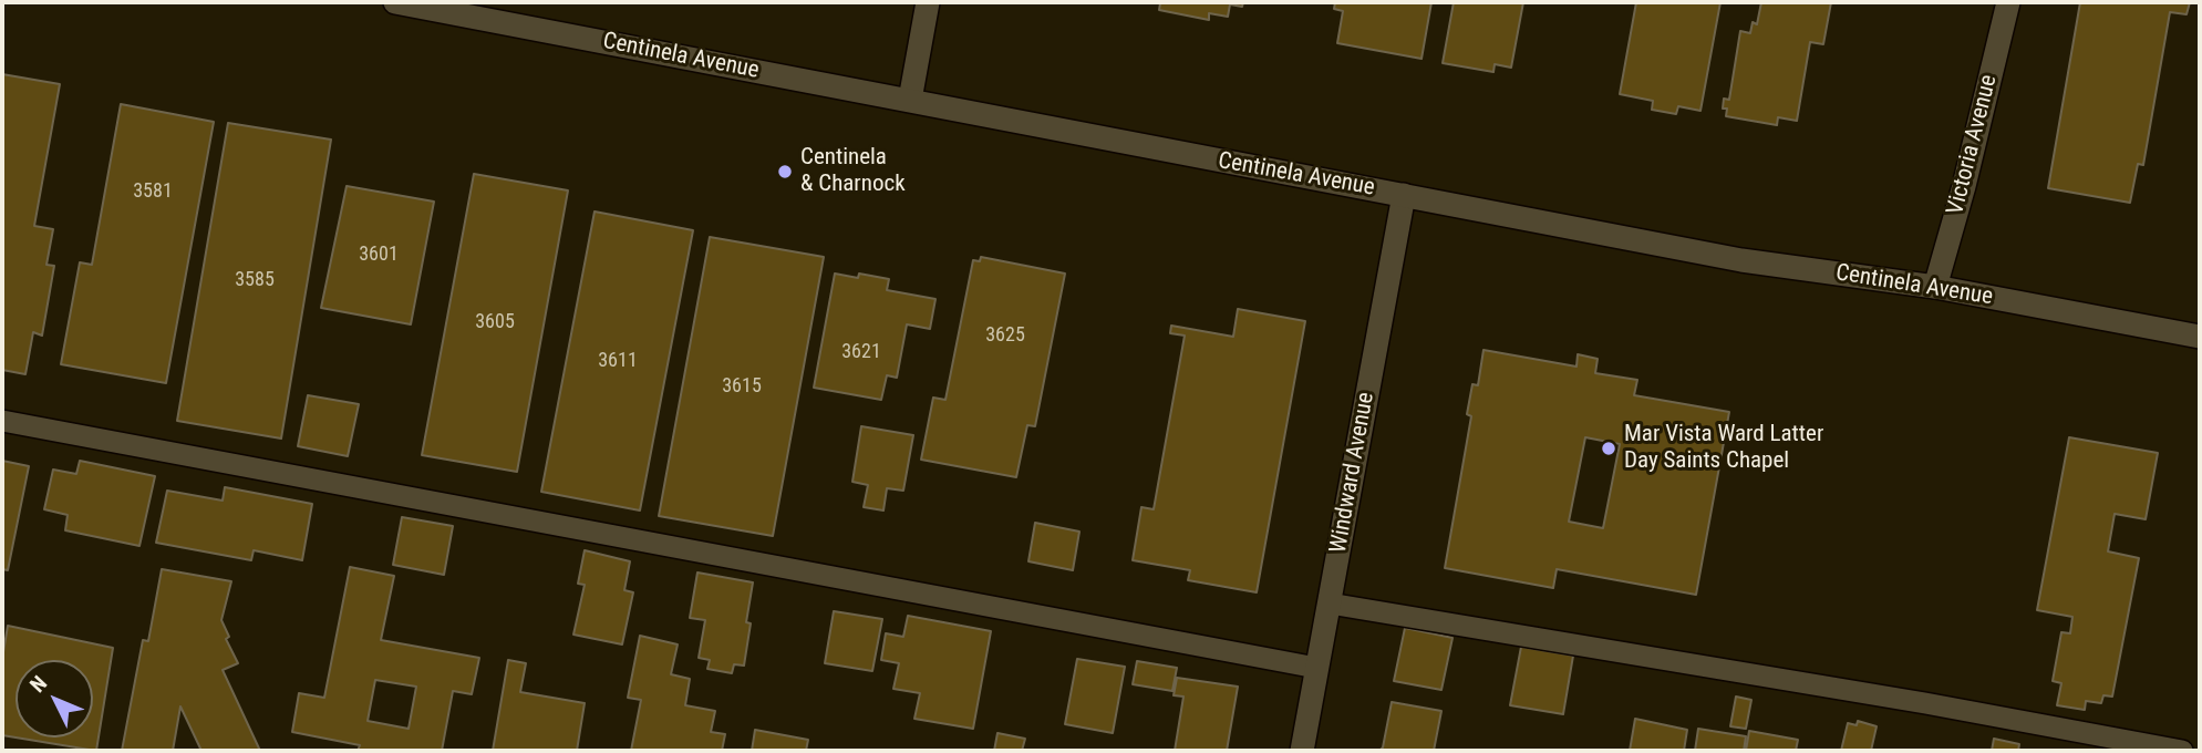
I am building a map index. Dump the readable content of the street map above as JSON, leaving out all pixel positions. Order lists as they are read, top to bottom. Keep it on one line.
{"streets":{"main road":["Centinela Avenue","Victoria Avenue","Windward Avenue"]},"crossings":[["Centinela Avenue","Victoria Avenue"],["Centinela Avenue","Windward Avenue"]],"places":["Centinela & Charnock","Mar Vista Ward Latter Day Saints Chapel"],"house_numbers":["3581","3601","3585","3605","3625","3621","3611","3615"],"north":"top left"}
